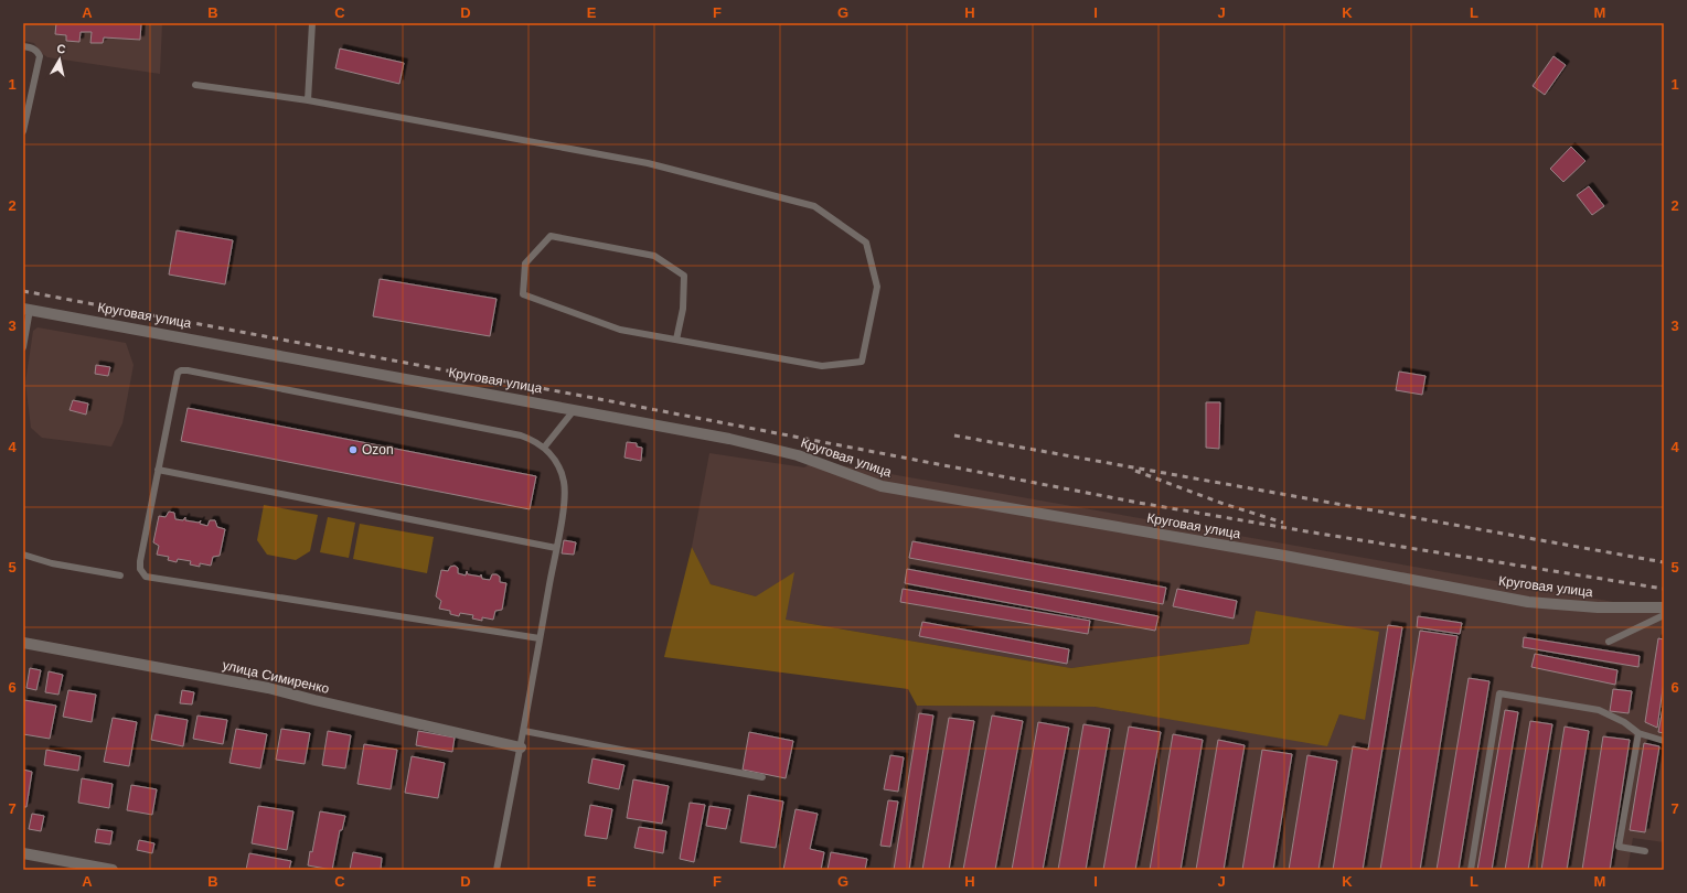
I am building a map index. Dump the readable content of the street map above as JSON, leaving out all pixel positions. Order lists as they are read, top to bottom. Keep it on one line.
{"streets":{"street":["Круговая улица","улица Симиренко"]},"places":["Ozon"],"north":"top","grid":{"columns":["A","B","C","D","E","F","G","H","I","J","K","L","M"],"rows":["1","2","3","4","5","6","7"]}}
